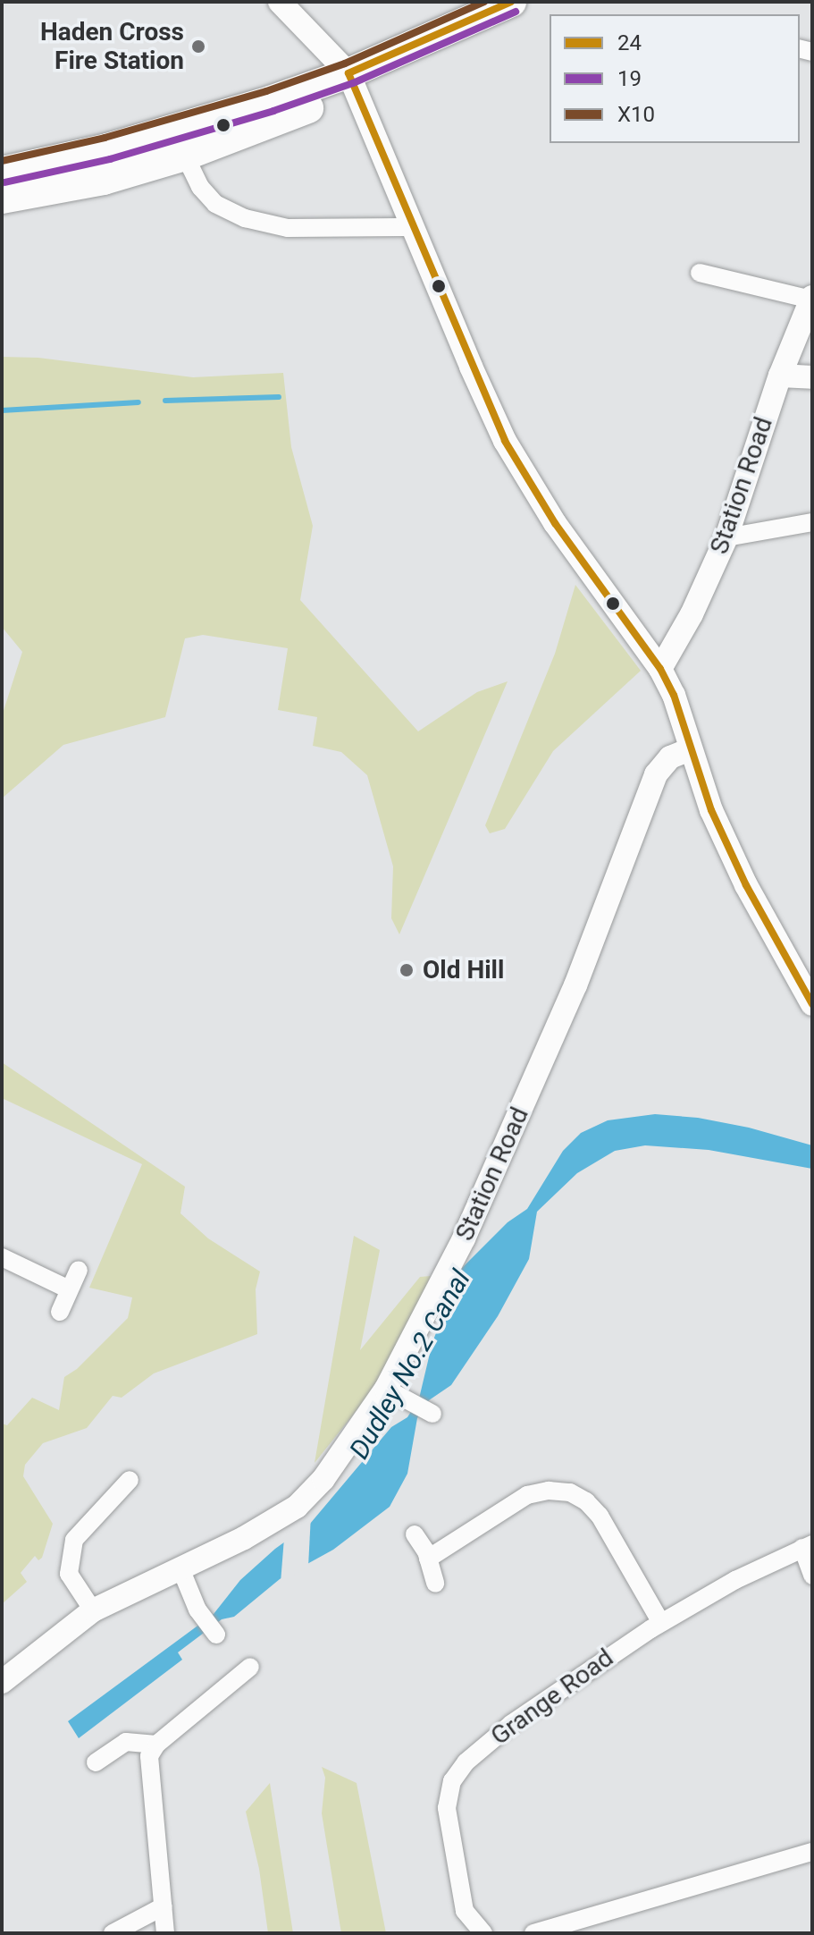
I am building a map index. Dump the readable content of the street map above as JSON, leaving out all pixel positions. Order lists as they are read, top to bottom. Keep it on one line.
{"streets":{"street":["Station Road","Grange Road"]},"water":["Dudley No.2 Canal"],"places":["Haden Cross Fire Station","Old Hill"],"lines":["transit line 24","transit line X10","transit line 19"],"legend":["24","19","X10"]}
